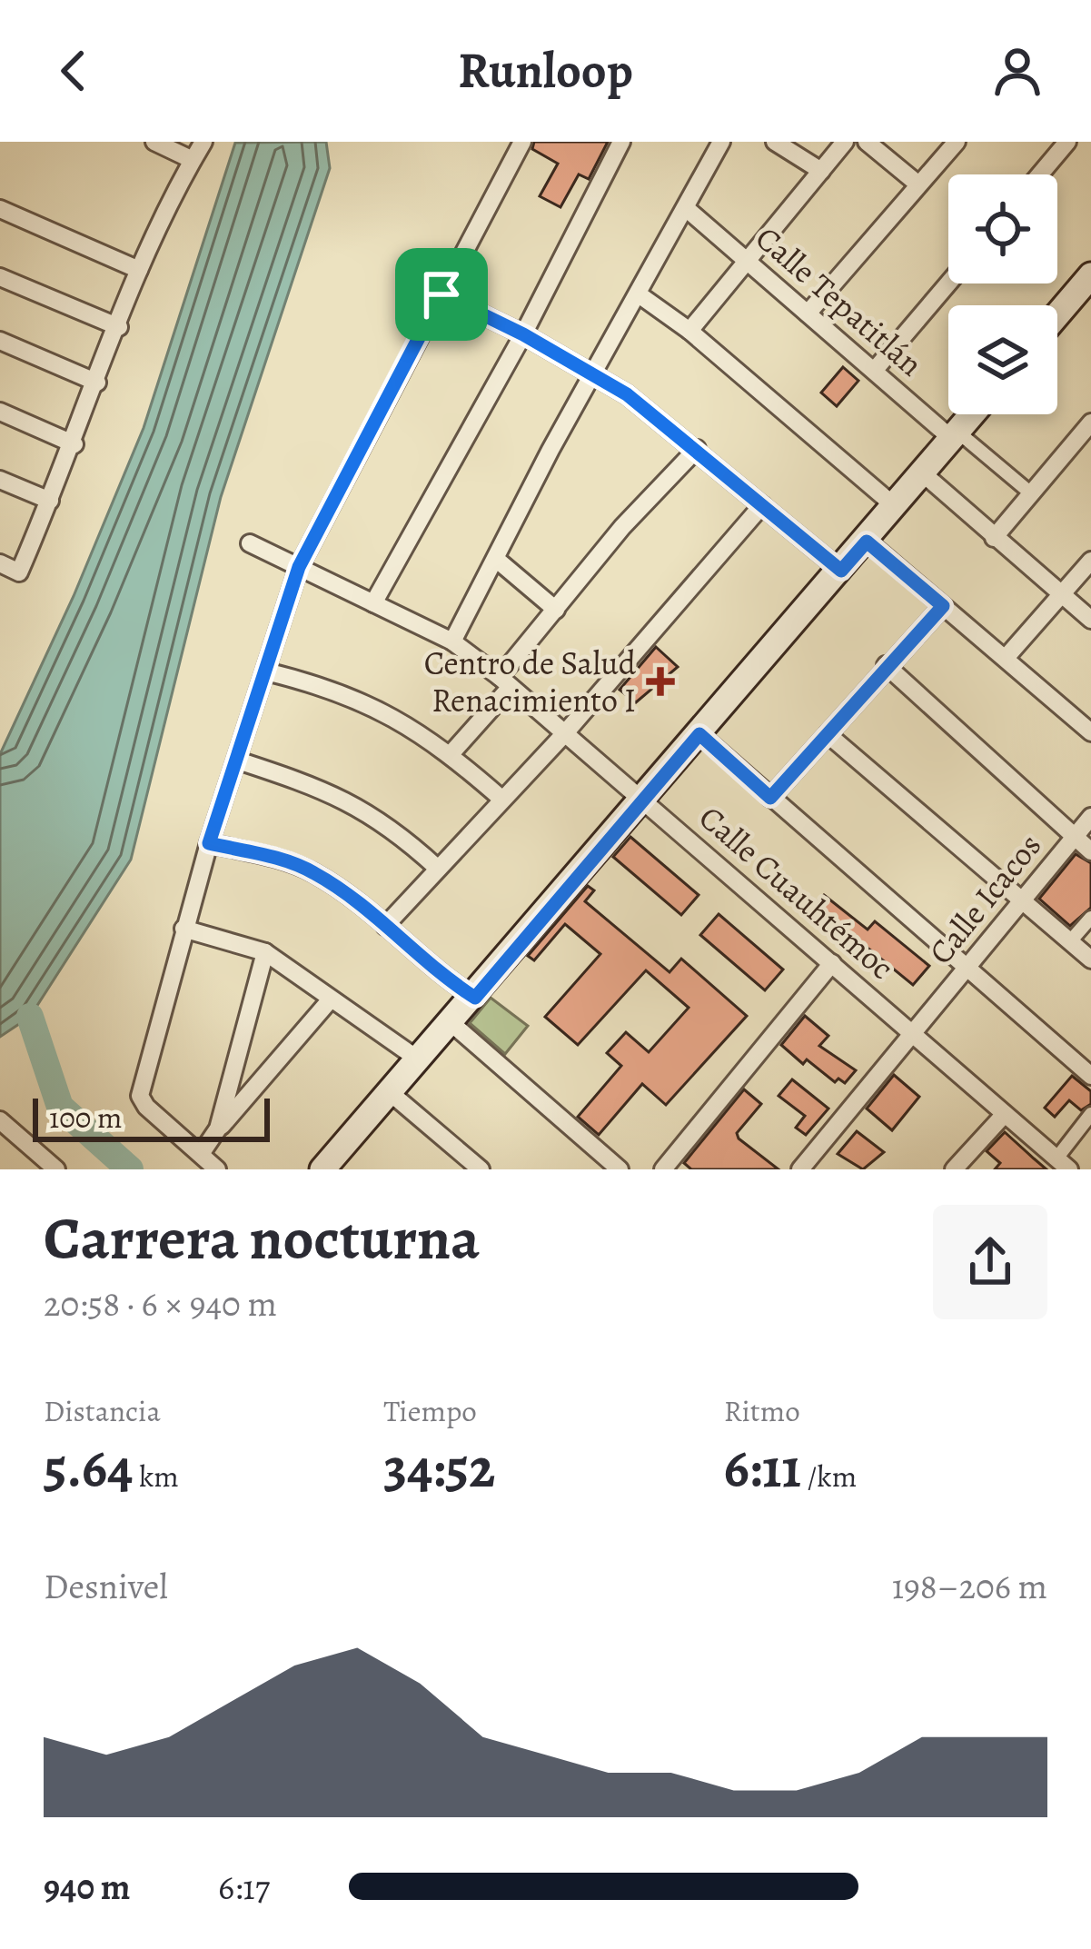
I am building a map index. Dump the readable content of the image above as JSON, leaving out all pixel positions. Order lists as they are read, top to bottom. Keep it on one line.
{"streets":{"street":["Calle Tepatitlán","Calle Cuauhtémoc","Calle Icacos"]},"crossings":[["Calle Cuauhtémoc","Calle Icacos"]],"places":{"health":["Centro de Salud Renacimiento I"]},"scale_bar":"100 m","page":{"header":"Runloop","scale":"100 m","heading":["Carrera nocturna","20:58 · 6 × 940 m"],"stats":[["Distancia","5.64 km"],["Tiempo","34:52"],["Ritmo","6:11 /km"]],"chart":["Desnivel","198–206 m"],"list":[{"name":"940 m","note":"6:17"}]}}
